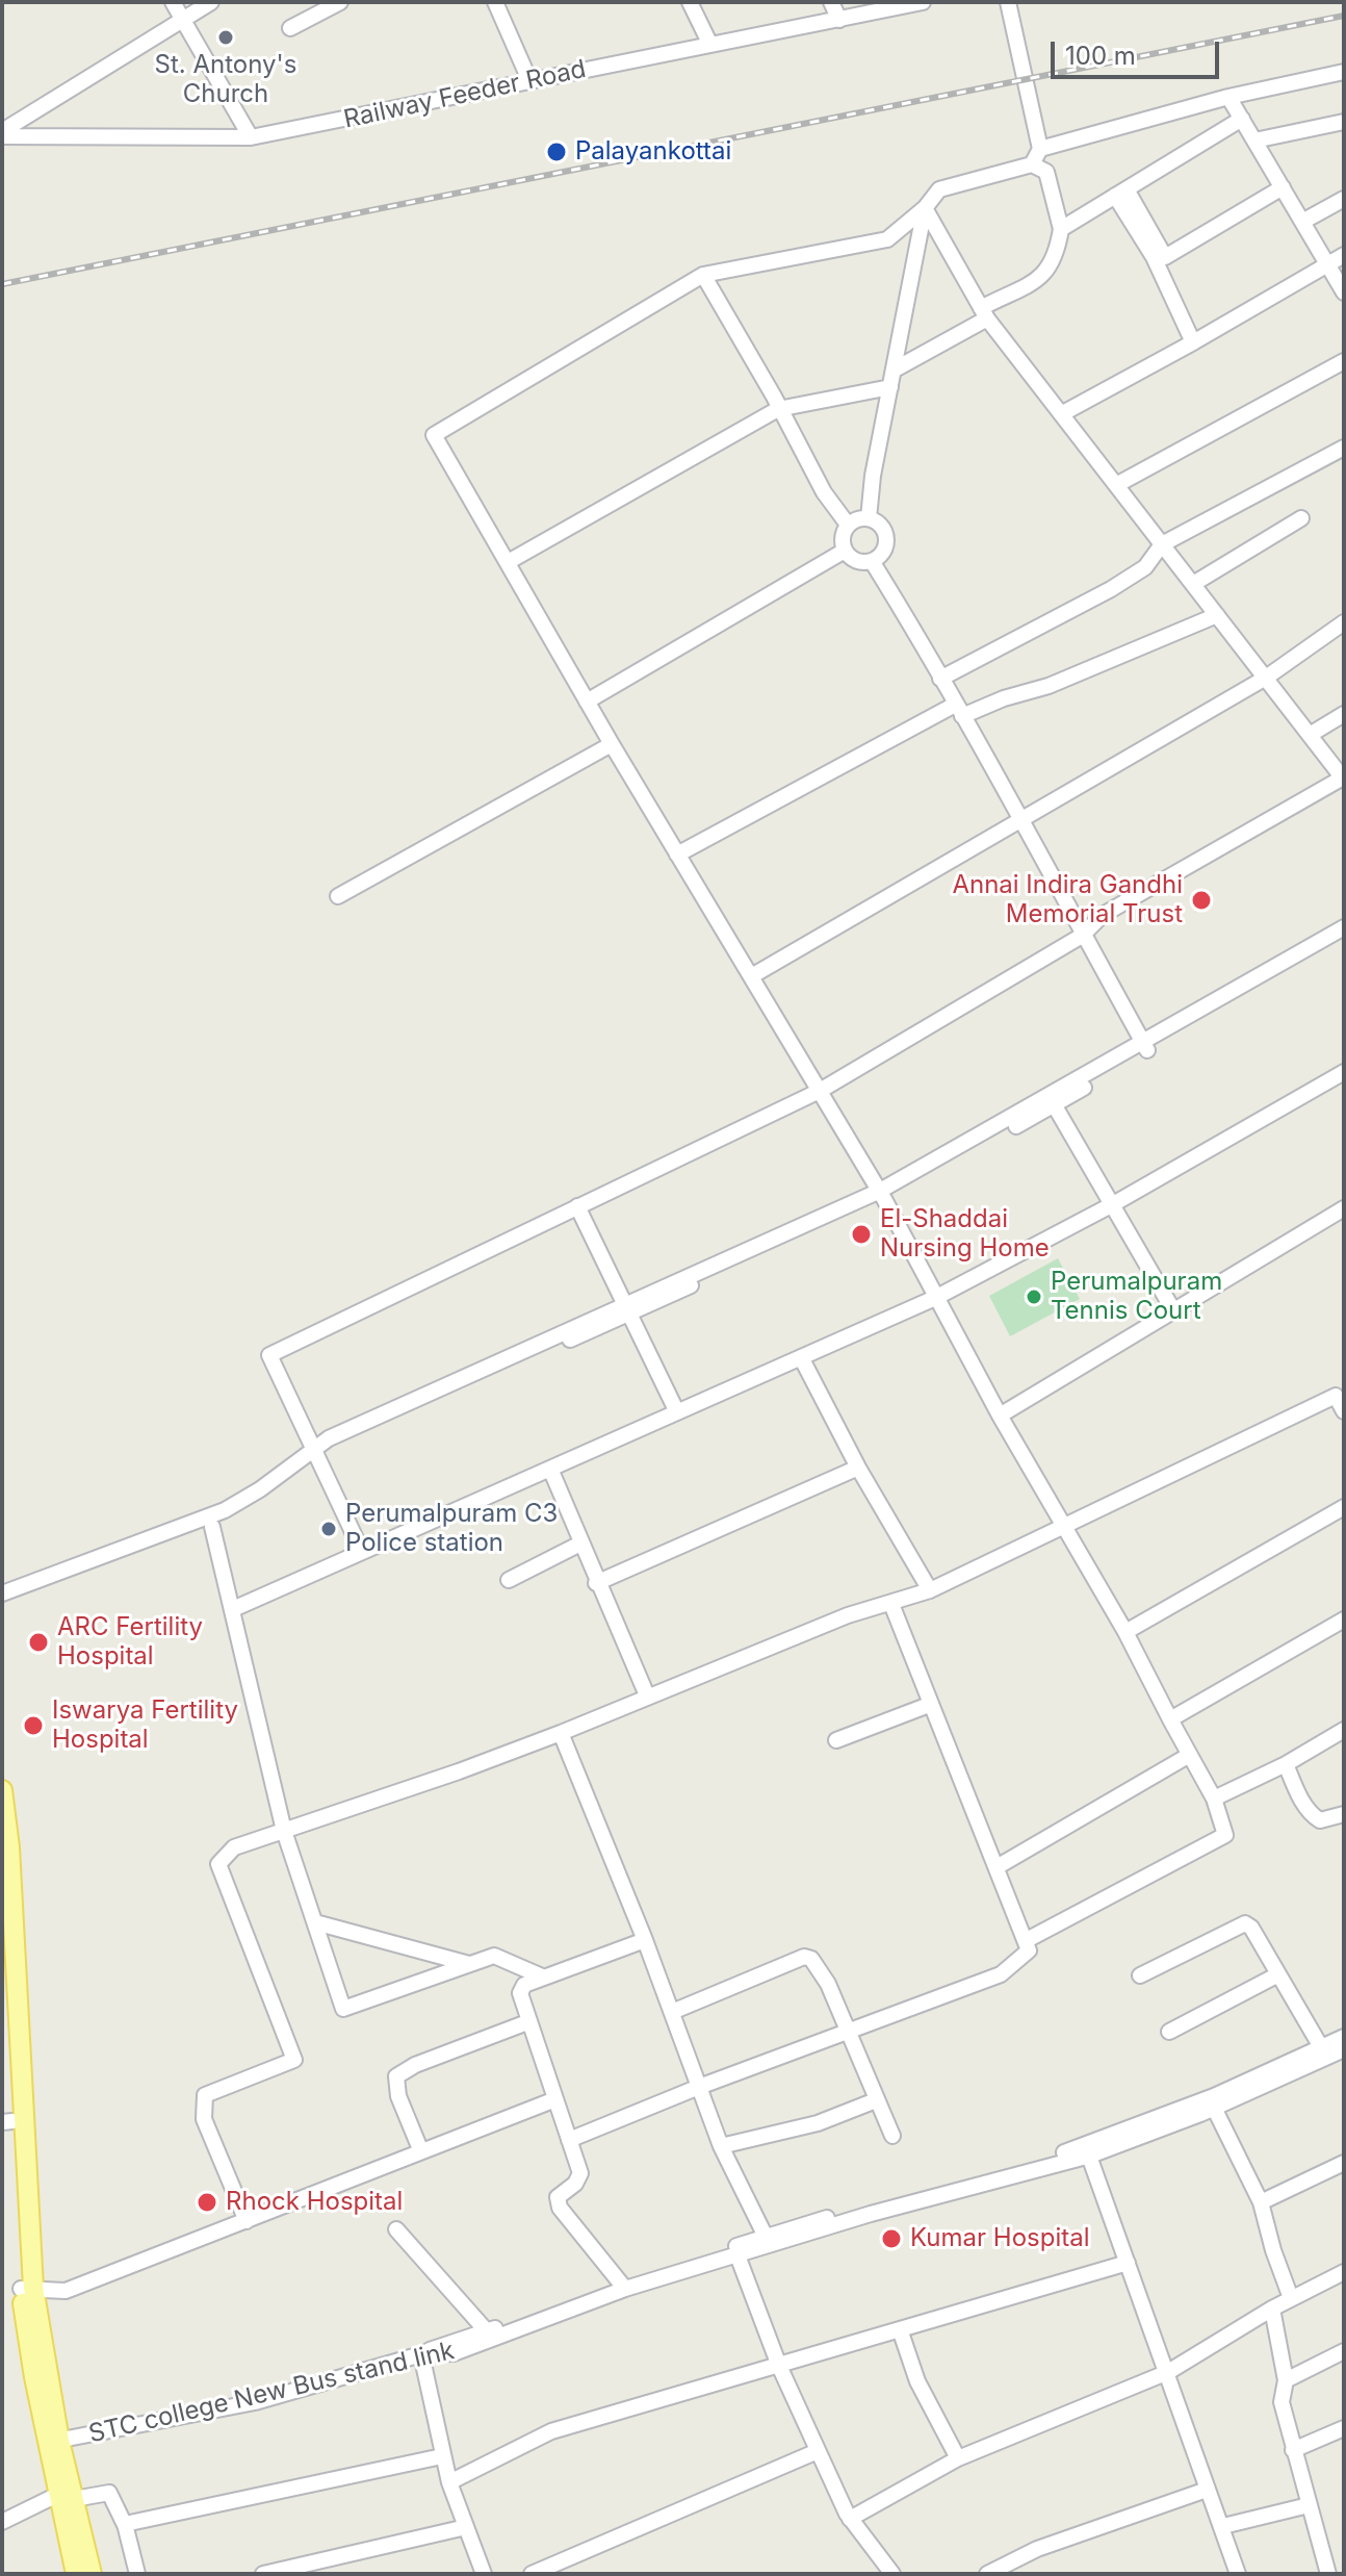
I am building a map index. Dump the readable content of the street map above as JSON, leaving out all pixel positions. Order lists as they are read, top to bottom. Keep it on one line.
{"streets":{"street":["Railway Feeder Road","STC college New Bus stand link"]},"places":["St. Antony's Church","Palayankottai","Annai Indira Gandhi Memorial Trust","El-Shaddai Nursing Home","Perumalpuram Tennis Court","Perumalpuram C3 Police station","ARC Fertility Hospital","Iswarya Fertility Hospital","Rhock Hospital","Kumar Hospital"],"scale_bar":"100 m"}
